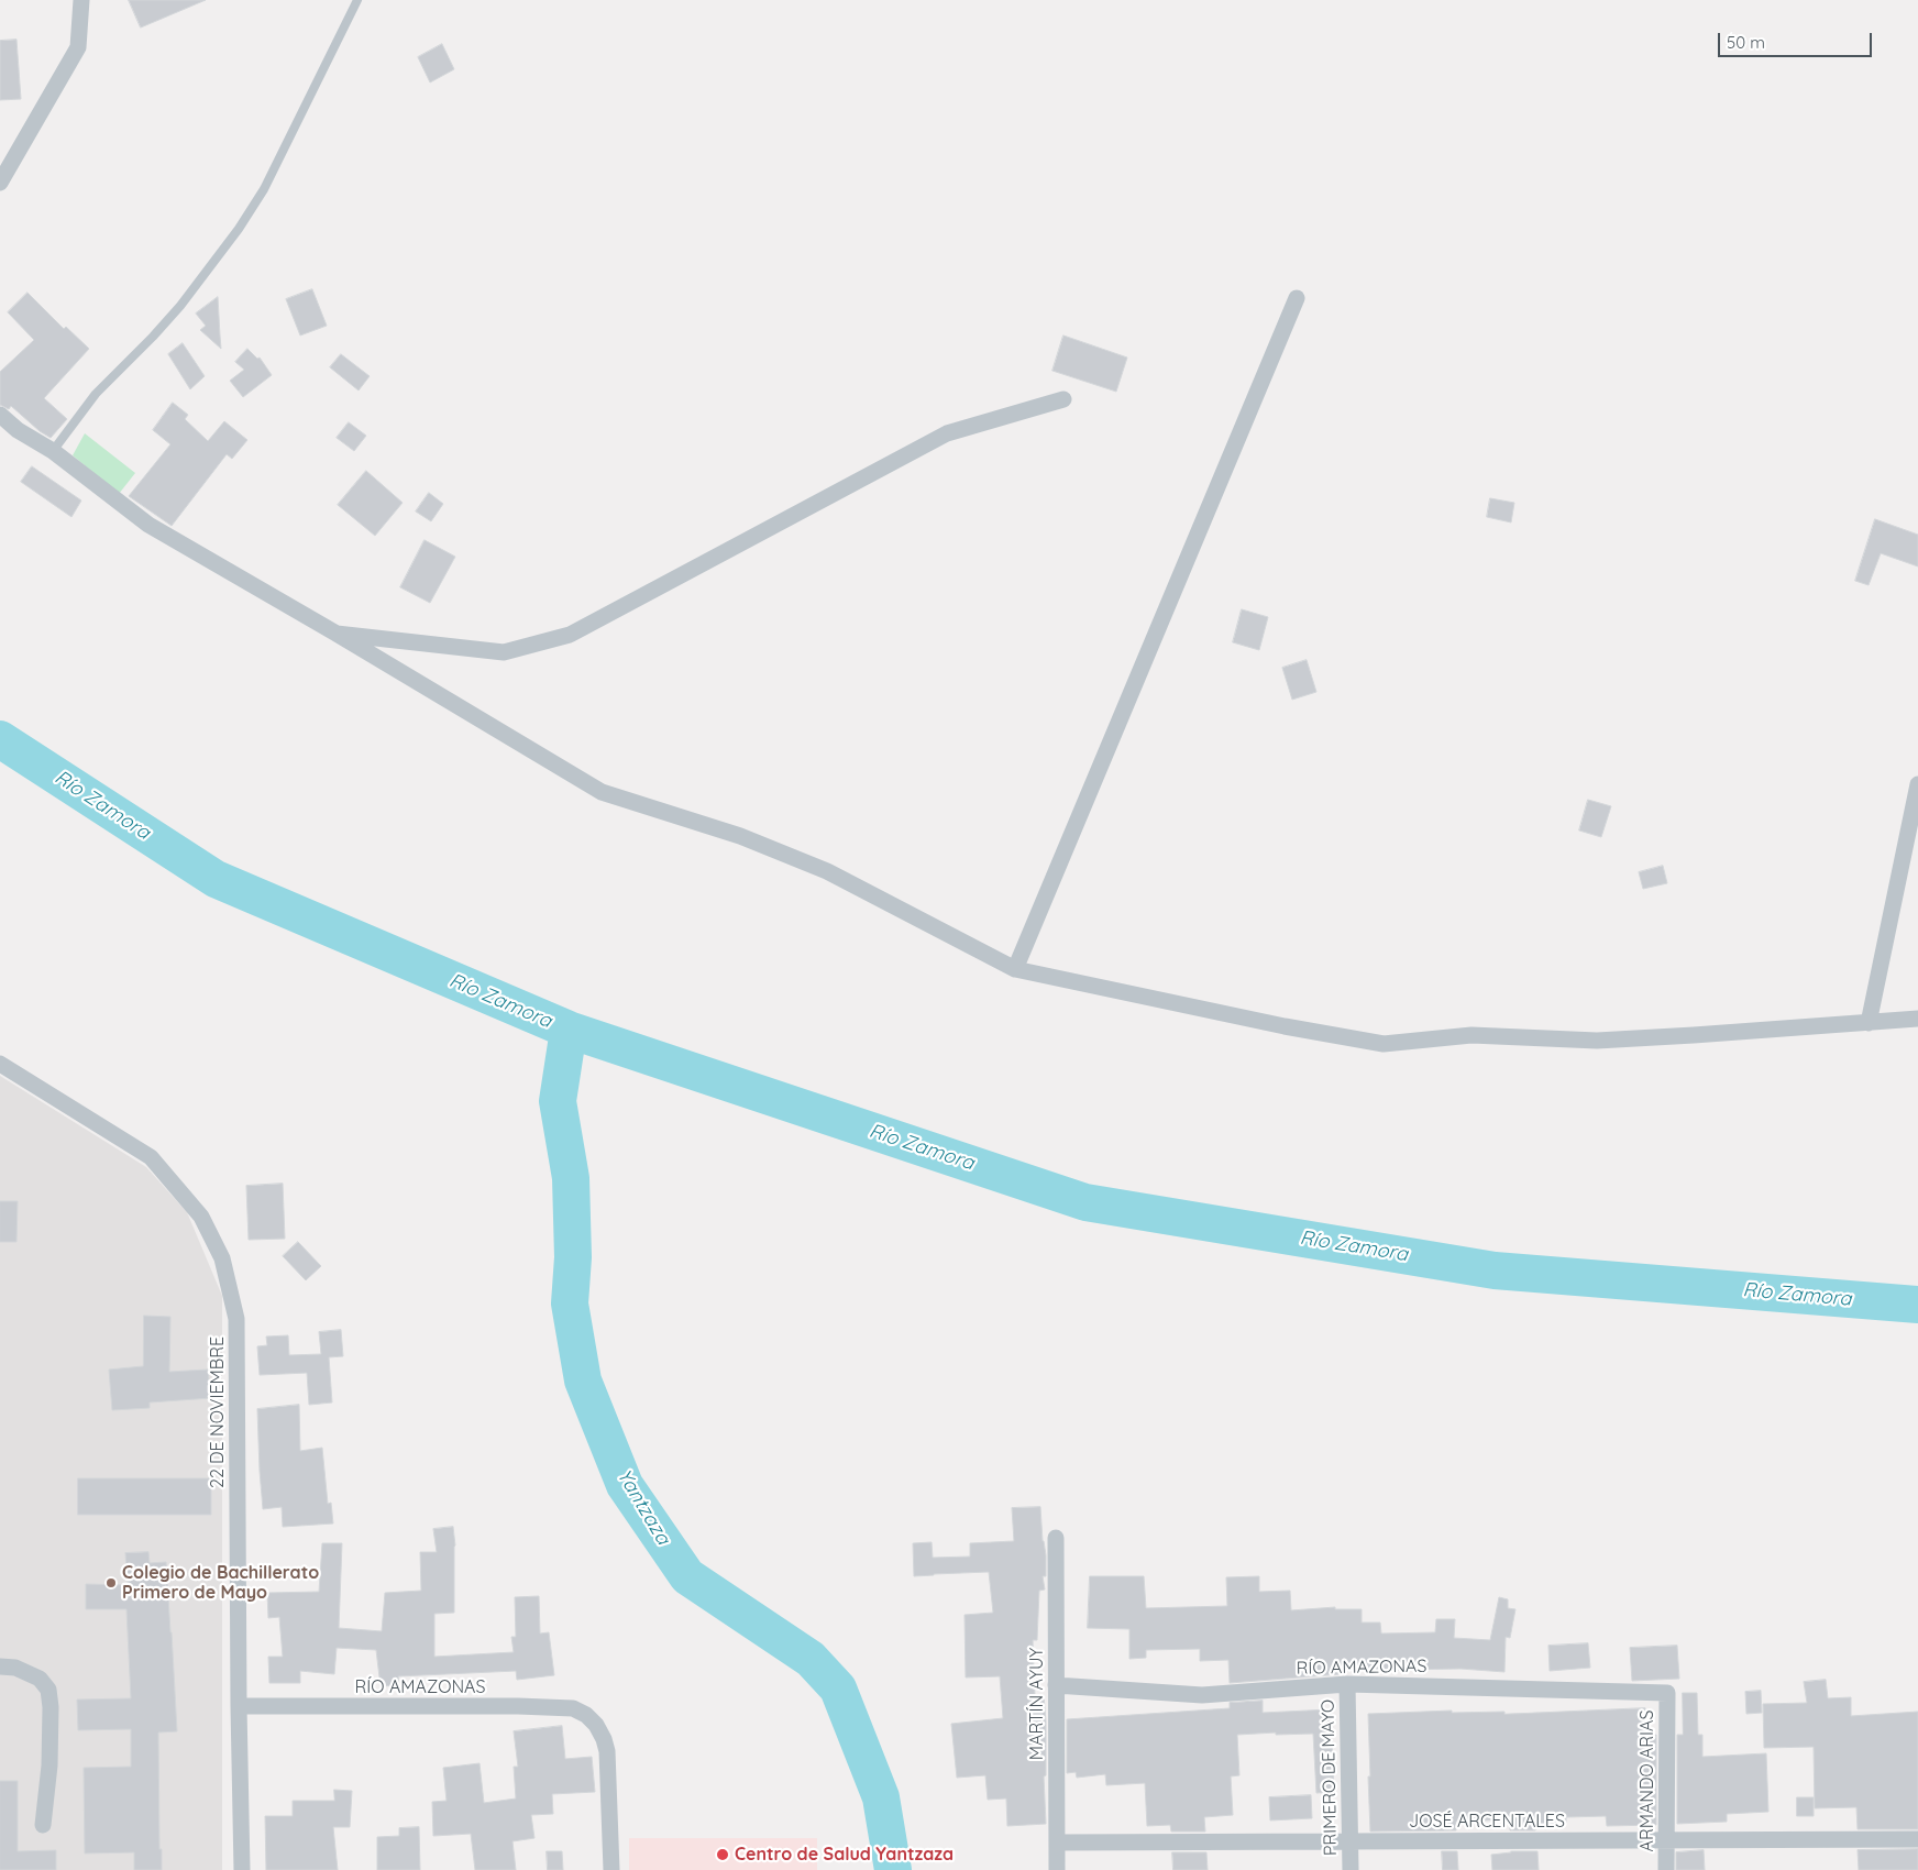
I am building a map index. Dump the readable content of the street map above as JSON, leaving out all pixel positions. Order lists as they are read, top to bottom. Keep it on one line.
{"streets":{"street":["22 DE NOVIEMBRE","RÍO AMAZONAS","MARTÍN AYUY","PRIMERO DE MAYO","ARMANDO ARIAS","JOSÉ ARCENTALES"]},"crossings":[["22 DE NOVIEMBRE","RÍO AMAZONAS"],["RÍO AMAZONAS","MARTÍN AYUY"],["RÍO AMAZONAS","PRIMERO DE MAYO"],["RÍO AMAZONAS","ARMANDO ARIAS"],["MARTÍN AYUY","JOSÉ ARCENTALES"],["PRIMERO DE MAYO","JOSÉ ARCENTALES"],["ARMANDO ARIAS","JOSÉ ARCENTALES"]],"water":["Río Zamora","Yantzaza"],"places":["Colegio de Bachillerato Primero de Mayo","Centro de Salud Yantzaza"],"scale_bar":"50 m"}
